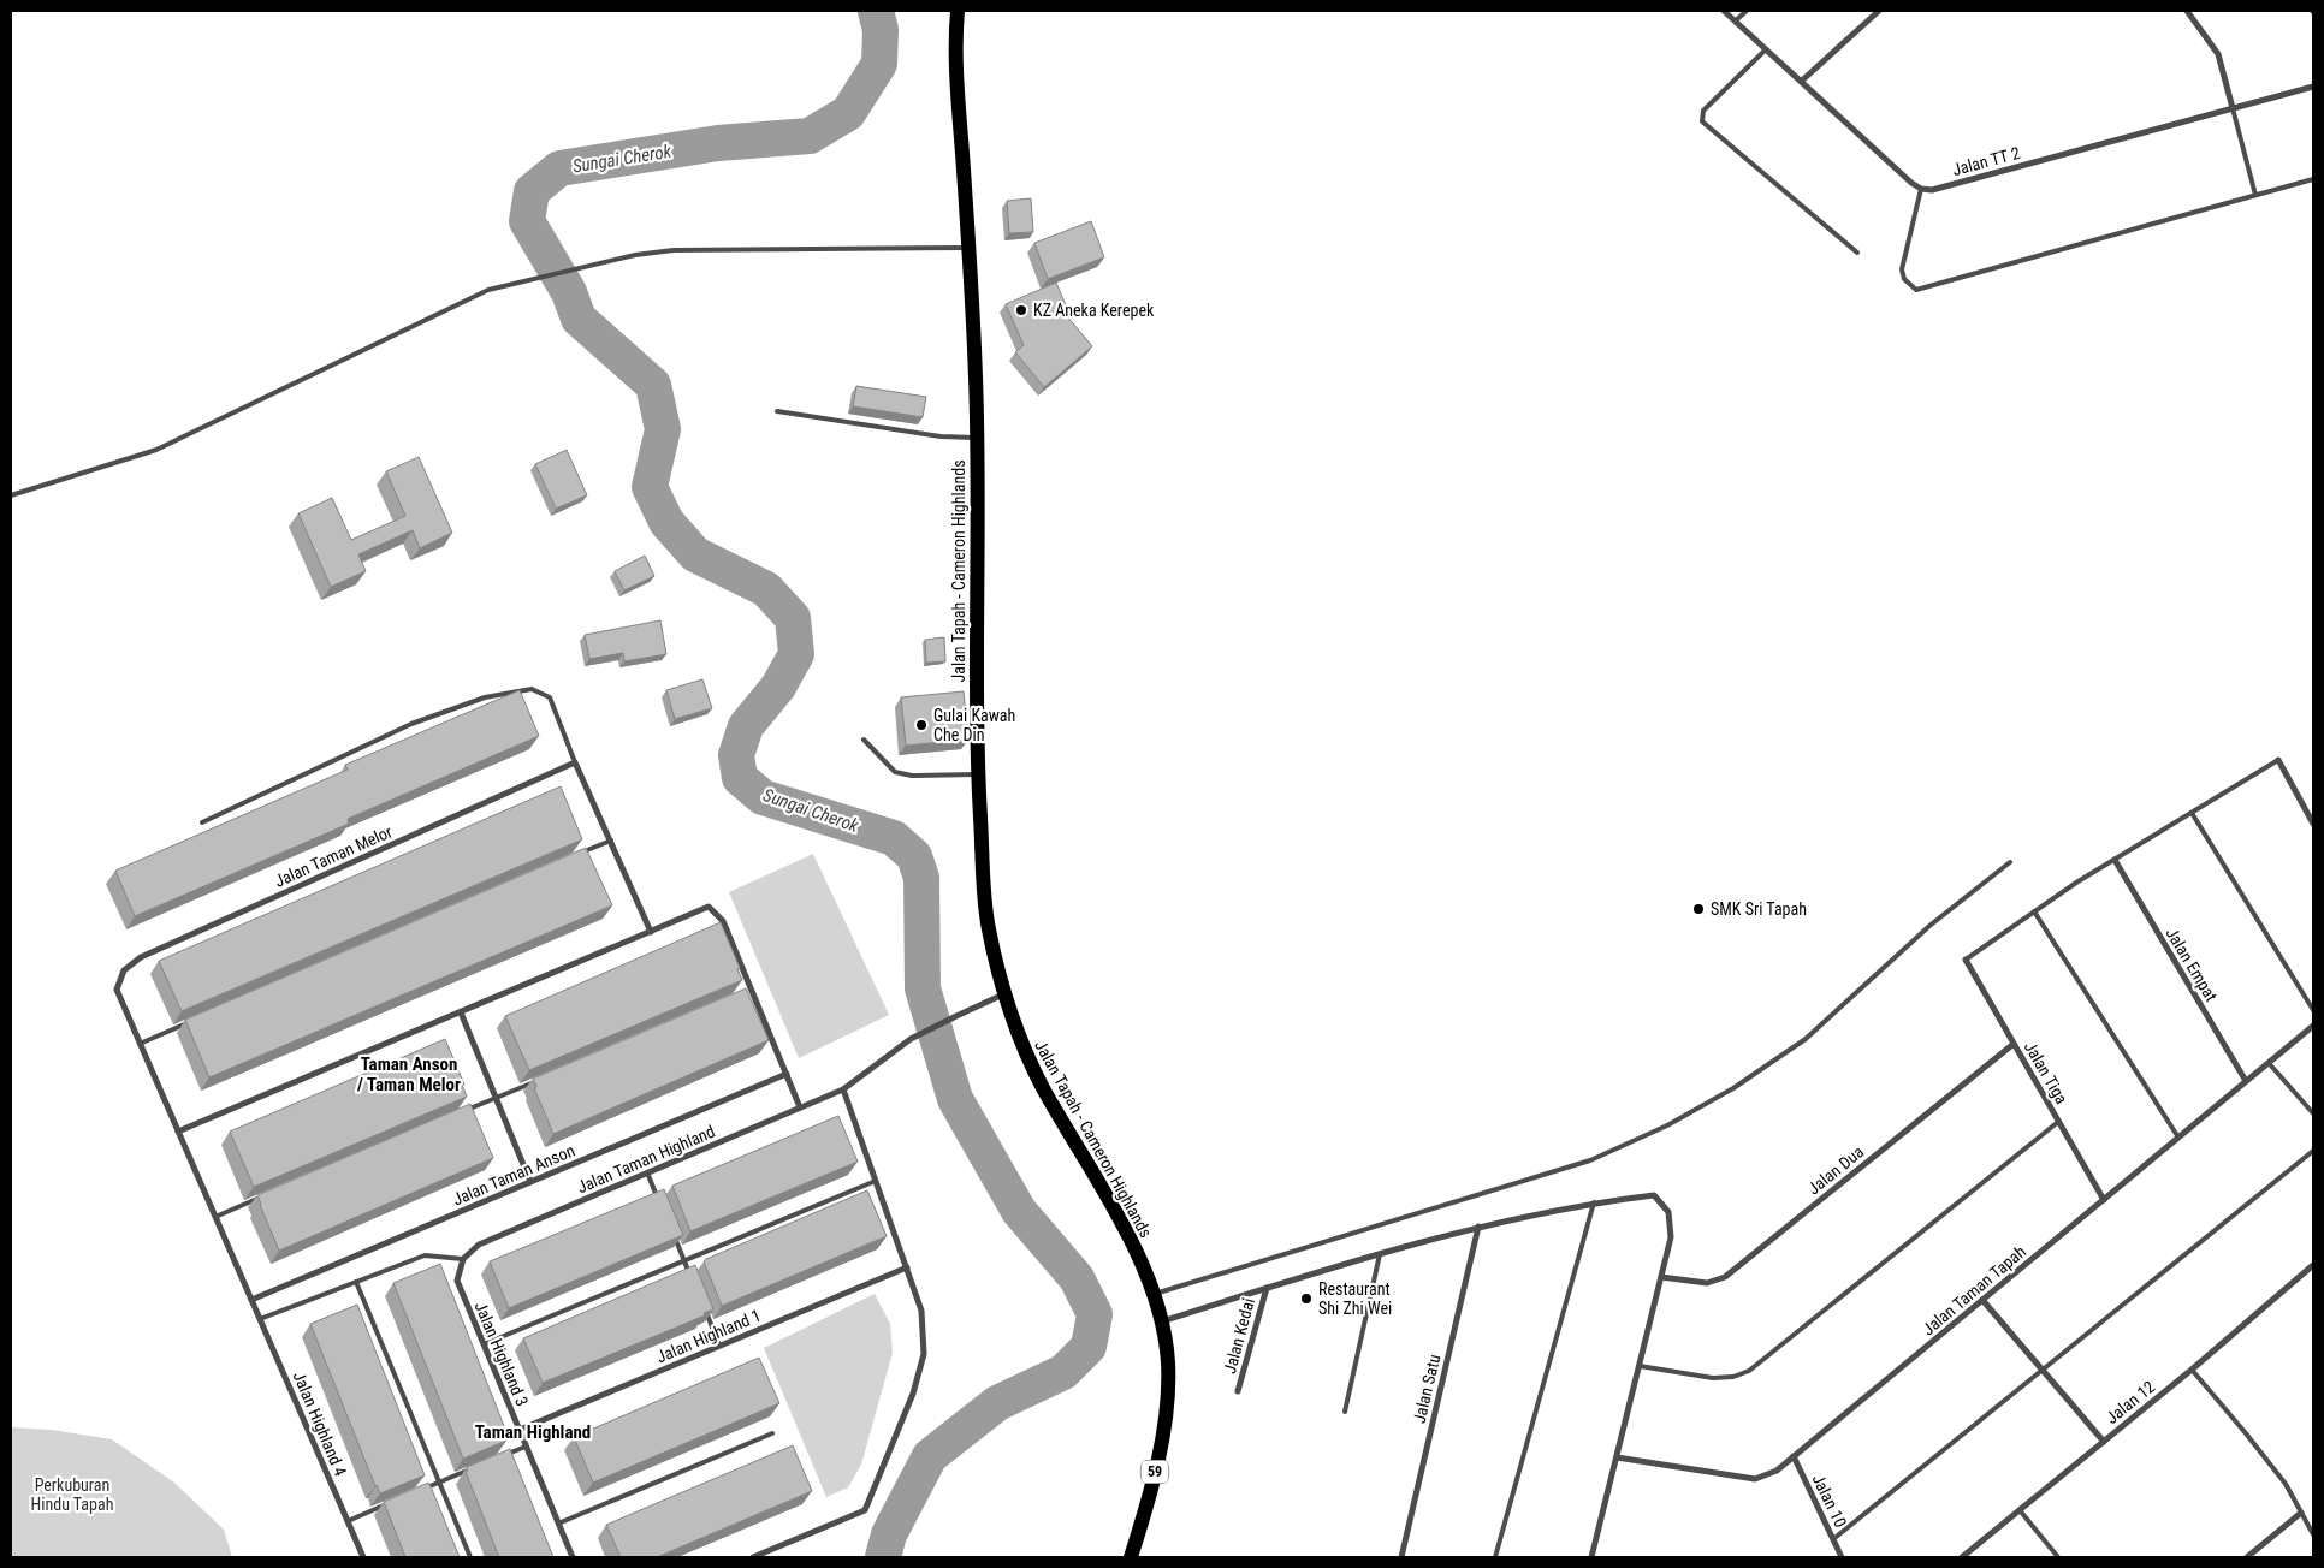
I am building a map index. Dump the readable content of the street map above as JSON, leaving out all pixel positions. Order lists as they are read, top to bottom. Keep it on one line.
{"streets":{"main road":["Jalan Tapah - Cameron Highlands","59"],"street":["Jalan TT 2","Jalan Taman Melor","Jalan Empat","Jalan Tiga","Jalan Taman Highland","Jalan Dua","Jalan Taman Anson","Jalan Taman Tapah","Jalan Highland 1","Jalan Kedai","Jalan Highland 3","Jalan Satu","Jalan 12","Jalan Highland 4","Jalan 10"]},"crossings":[["Jalan Tapah - Cameron Highlands","Jalan Taman Highland"],["Jalan Taman Melor","Jalan Highland 4"],["Jalan Empat","Jalan Taman Tapah"],["Jalan Tiga","Jalan Dua"],["Jalan Tiga","Jalan Taman Tapah"],["Jalan Taman Highland","Jalan Highland 3"],["Jalan Taman Anson","Jalan Highland 4"],["Jalan Taman Tapah","Jalan 10"],["Jalan Highland 1","Jalan Highland 3"]],"districts":["Taman Anson / Taman Melor","Taman Highland"],"water":["Sungai Cherok"],"parks":["Perkuburan Hindu Tapah"],"places":["KZ Aneka Kerepek","Gulai Kawah Che Din","SMK Sri Tapah","Restaurant Shi Zhi Wei"]}
